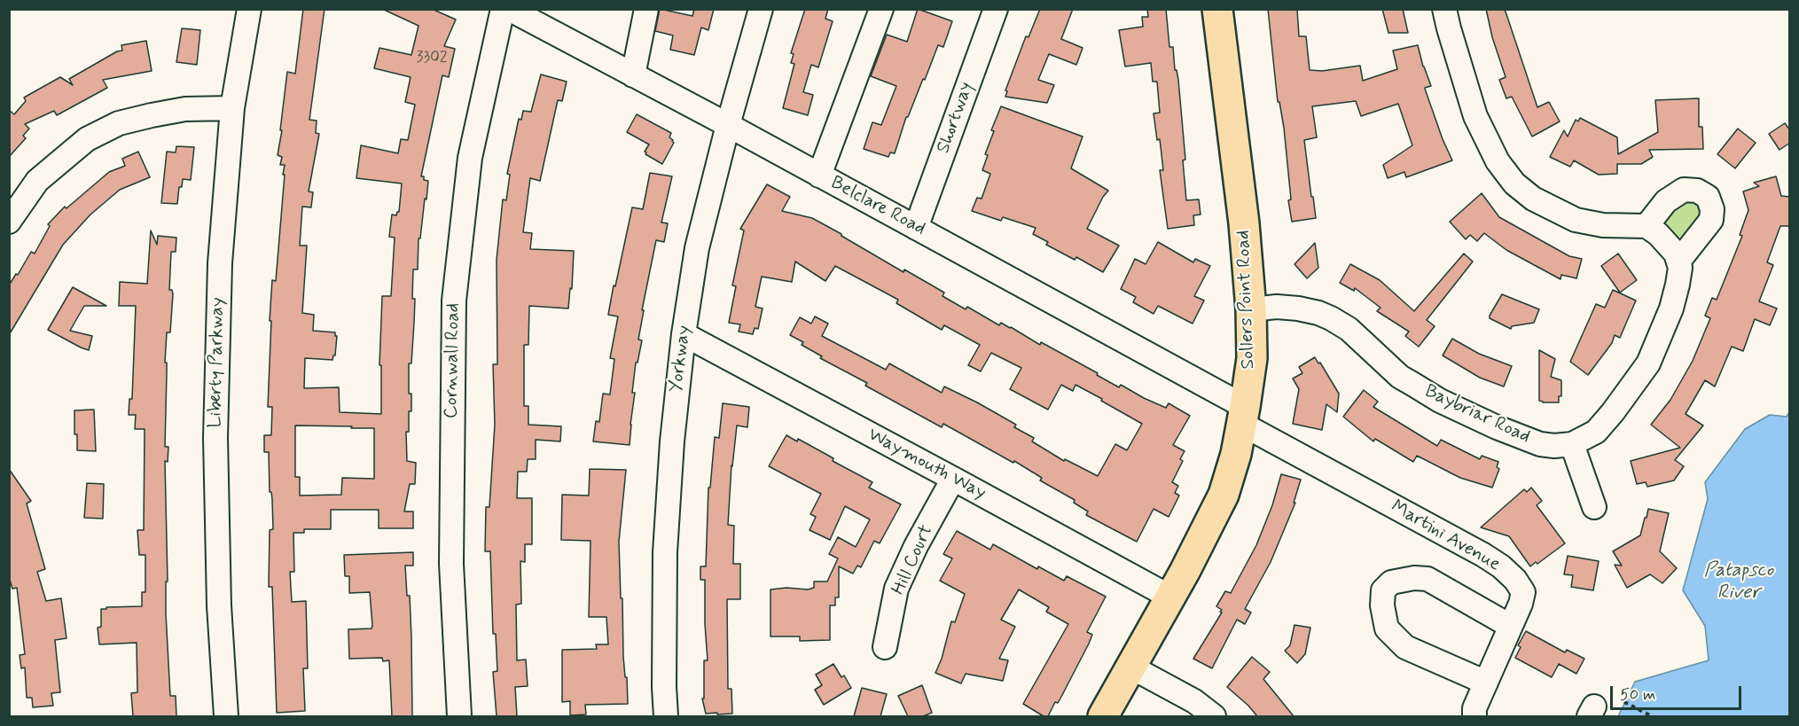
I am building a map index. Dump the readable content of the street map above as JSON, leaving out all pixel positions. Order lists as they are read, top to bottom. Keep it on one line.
{"streets":{"main road":["Sollers Point Road"],"street":["Shortway","Belclare Road","Yorkway","Cornwall Road","Liberty Parkway","Baybriar Road","Waymouth Way","Martini Avenue","Hill Court"]},"crossings":[["Shortway","Belclare Road"],["Belclare Road","Sollers Point Road"],["Belclare Road","Yorkway"],["Belclare Road","Martini Avenue"],["Sollers Point Road","Baybriar Road"],["Sollers Point Road","Waymouth Way"],["Sollers Point Road","Martini Avenue"],["Yorkway","Waymouth Way"],["Waymouth Way","Hill Court"]],"water":["Patapsco River"],"house_numbers":["3302"],"scale_bar":"50 m"}
